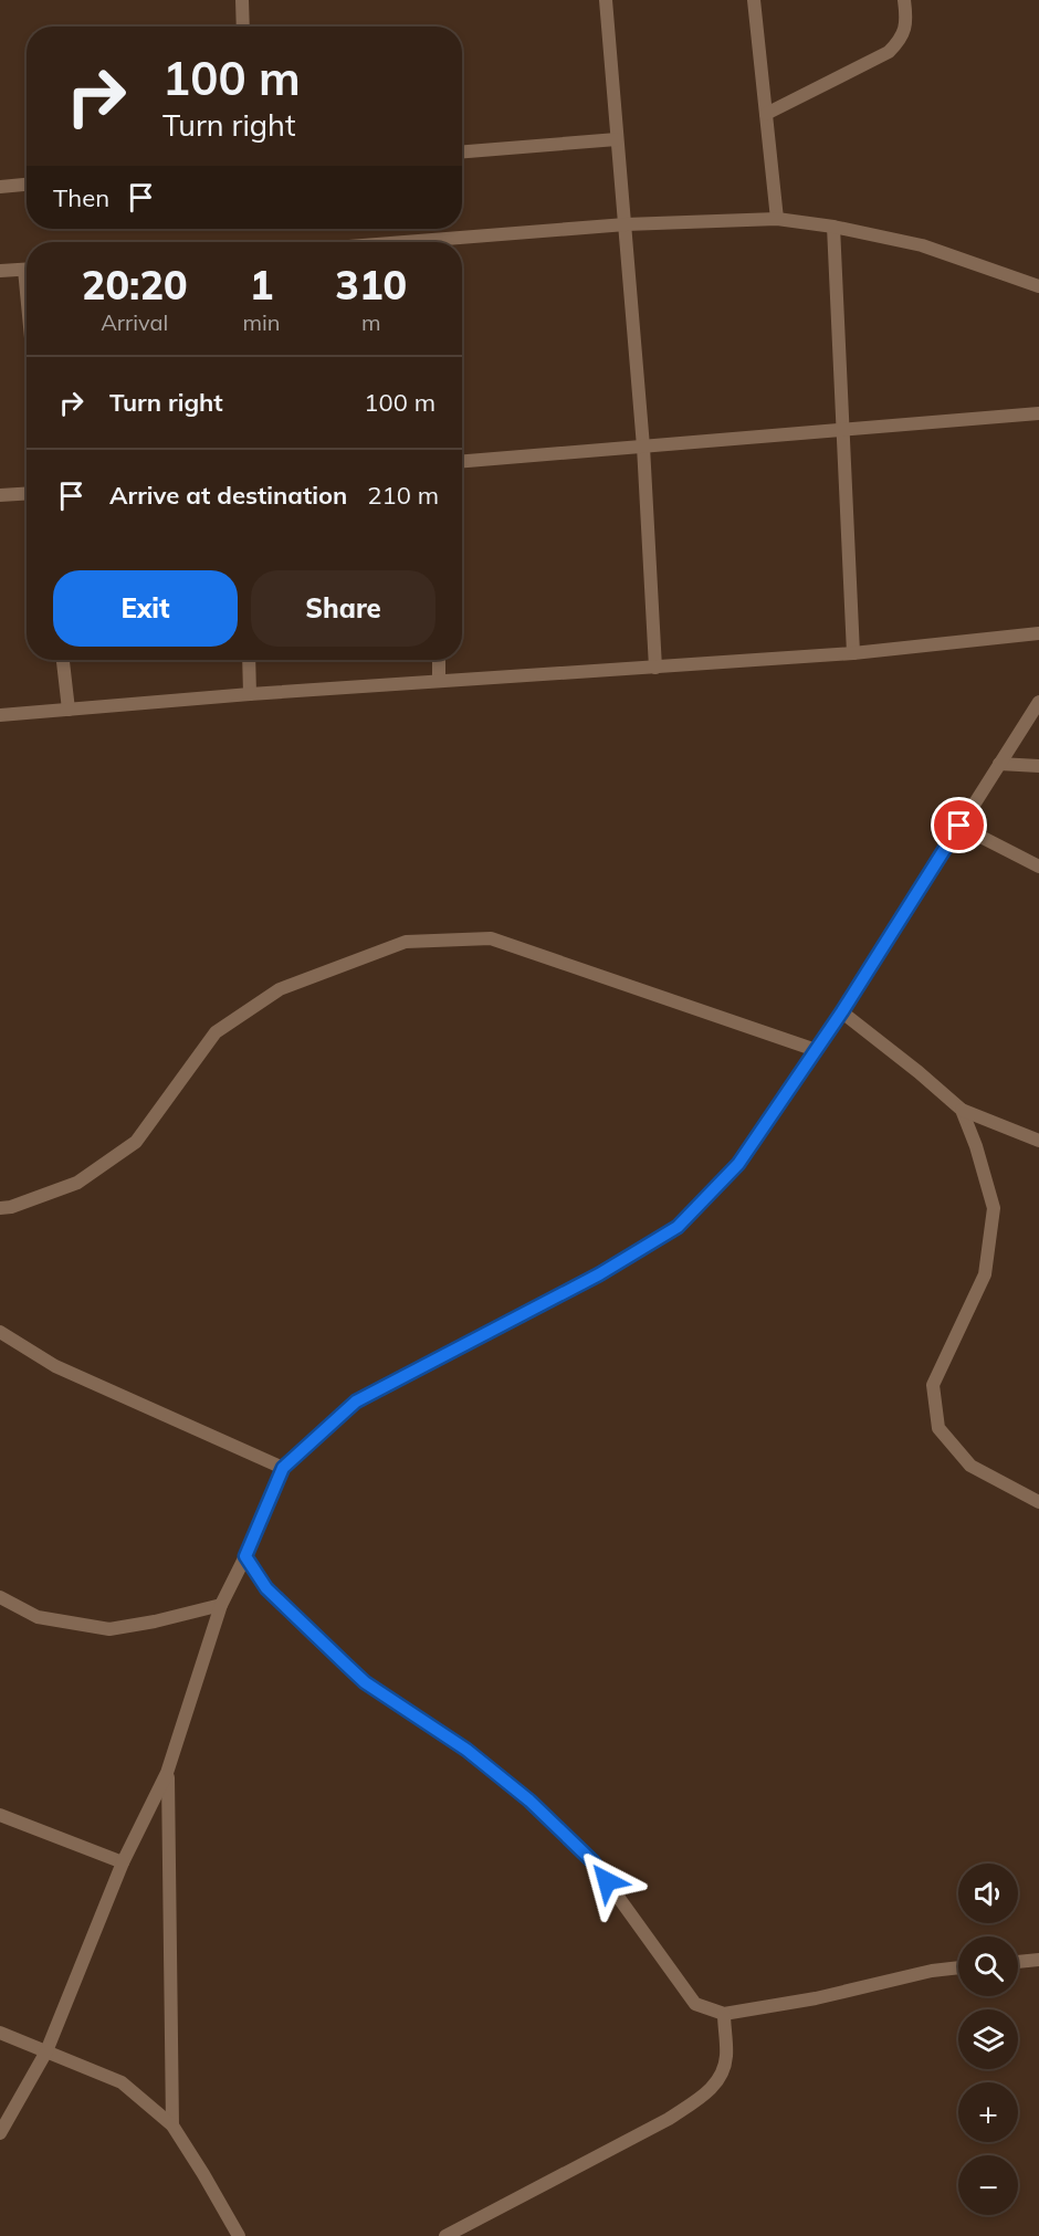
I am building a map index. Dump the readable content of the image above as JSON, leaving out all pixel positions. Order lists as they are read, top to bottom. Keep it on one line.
{"page":{"turn":["100 m","Turn right"],"then":"Then","eta":["20:20","Arrival","1","min","310","m"],"list":[{"name":"Turn right","value":"100 m"},{"name":"Arrive at destination","value":"210 m"}],"buttons":["Exit","Share"],"map_buttons":["+","−"]}}
